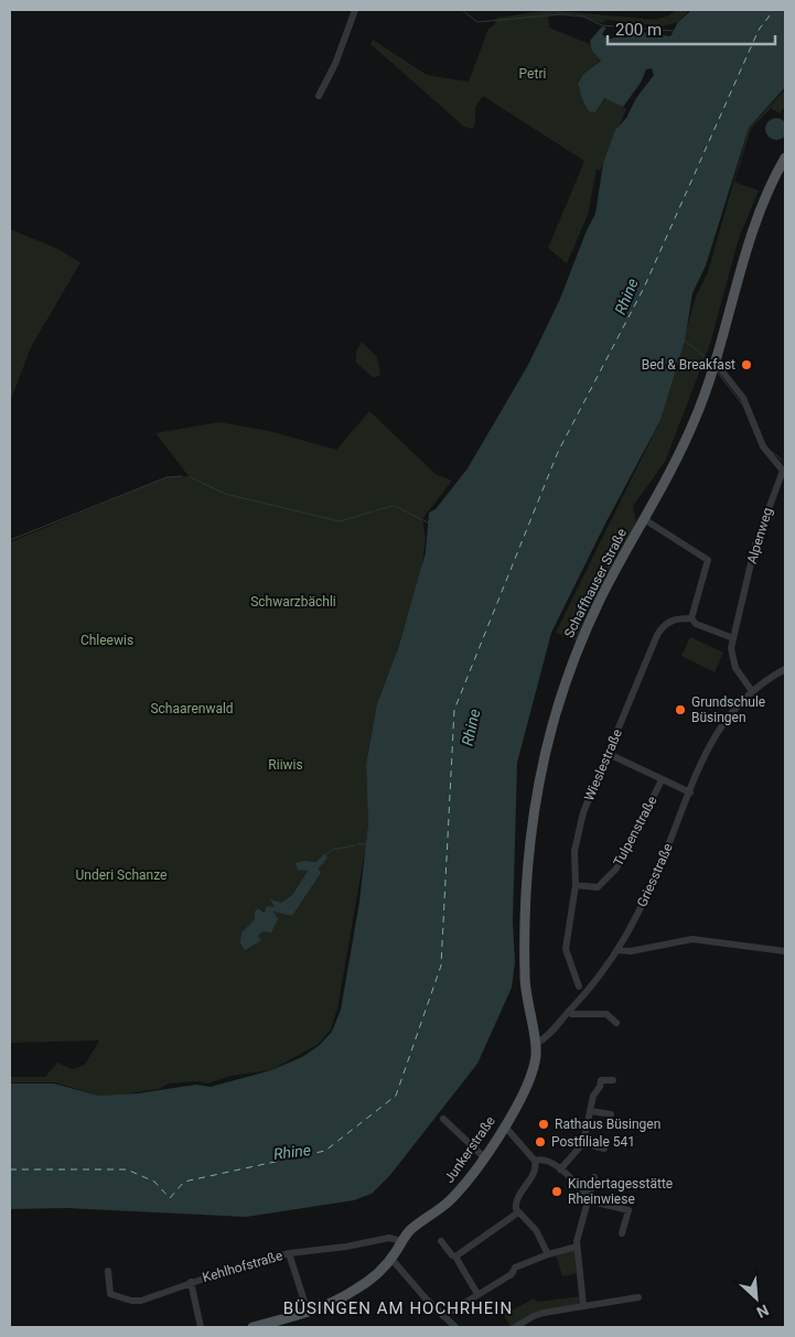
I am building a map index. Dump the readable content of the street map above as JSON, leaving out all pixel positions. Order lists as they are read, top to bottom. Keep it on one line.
{"streets":{"main road":["Schaffhauser Straße","Junkerstraße"],"street":["Alpenweg","Wieslestraße","Tulpenstraße","Griesstraße","Kehlhofstraße"]},"crossings":[["Alpenweg","Schaffhauser Straße"],["Alpenweg","Griesstraße"],["Schaffhauser Straße","Griesstraße"],["Schaffhauser Straße","Junkerstraße"],["Wieslestraße","Tulpenstraße"],["Griesstraße","Junkerstraße"],["Junkerstraße","Kehlhofstraße"]],"districts":["BÜSINGEN AM HOCHRHEIN"],"water":["Rhine"],"parks":["Petri","Schwarzbächli","Chleewis","Schaarenwald","Riiwis","Underi Schanze"],"places":["Bed & Breakfast","Grundschule Büsingen","Rathaus Büsingen","Postfiliale 541","Kindertagesstätte Rheinwiese"],"scale_bar":"200 m","north":"bottom right"}
